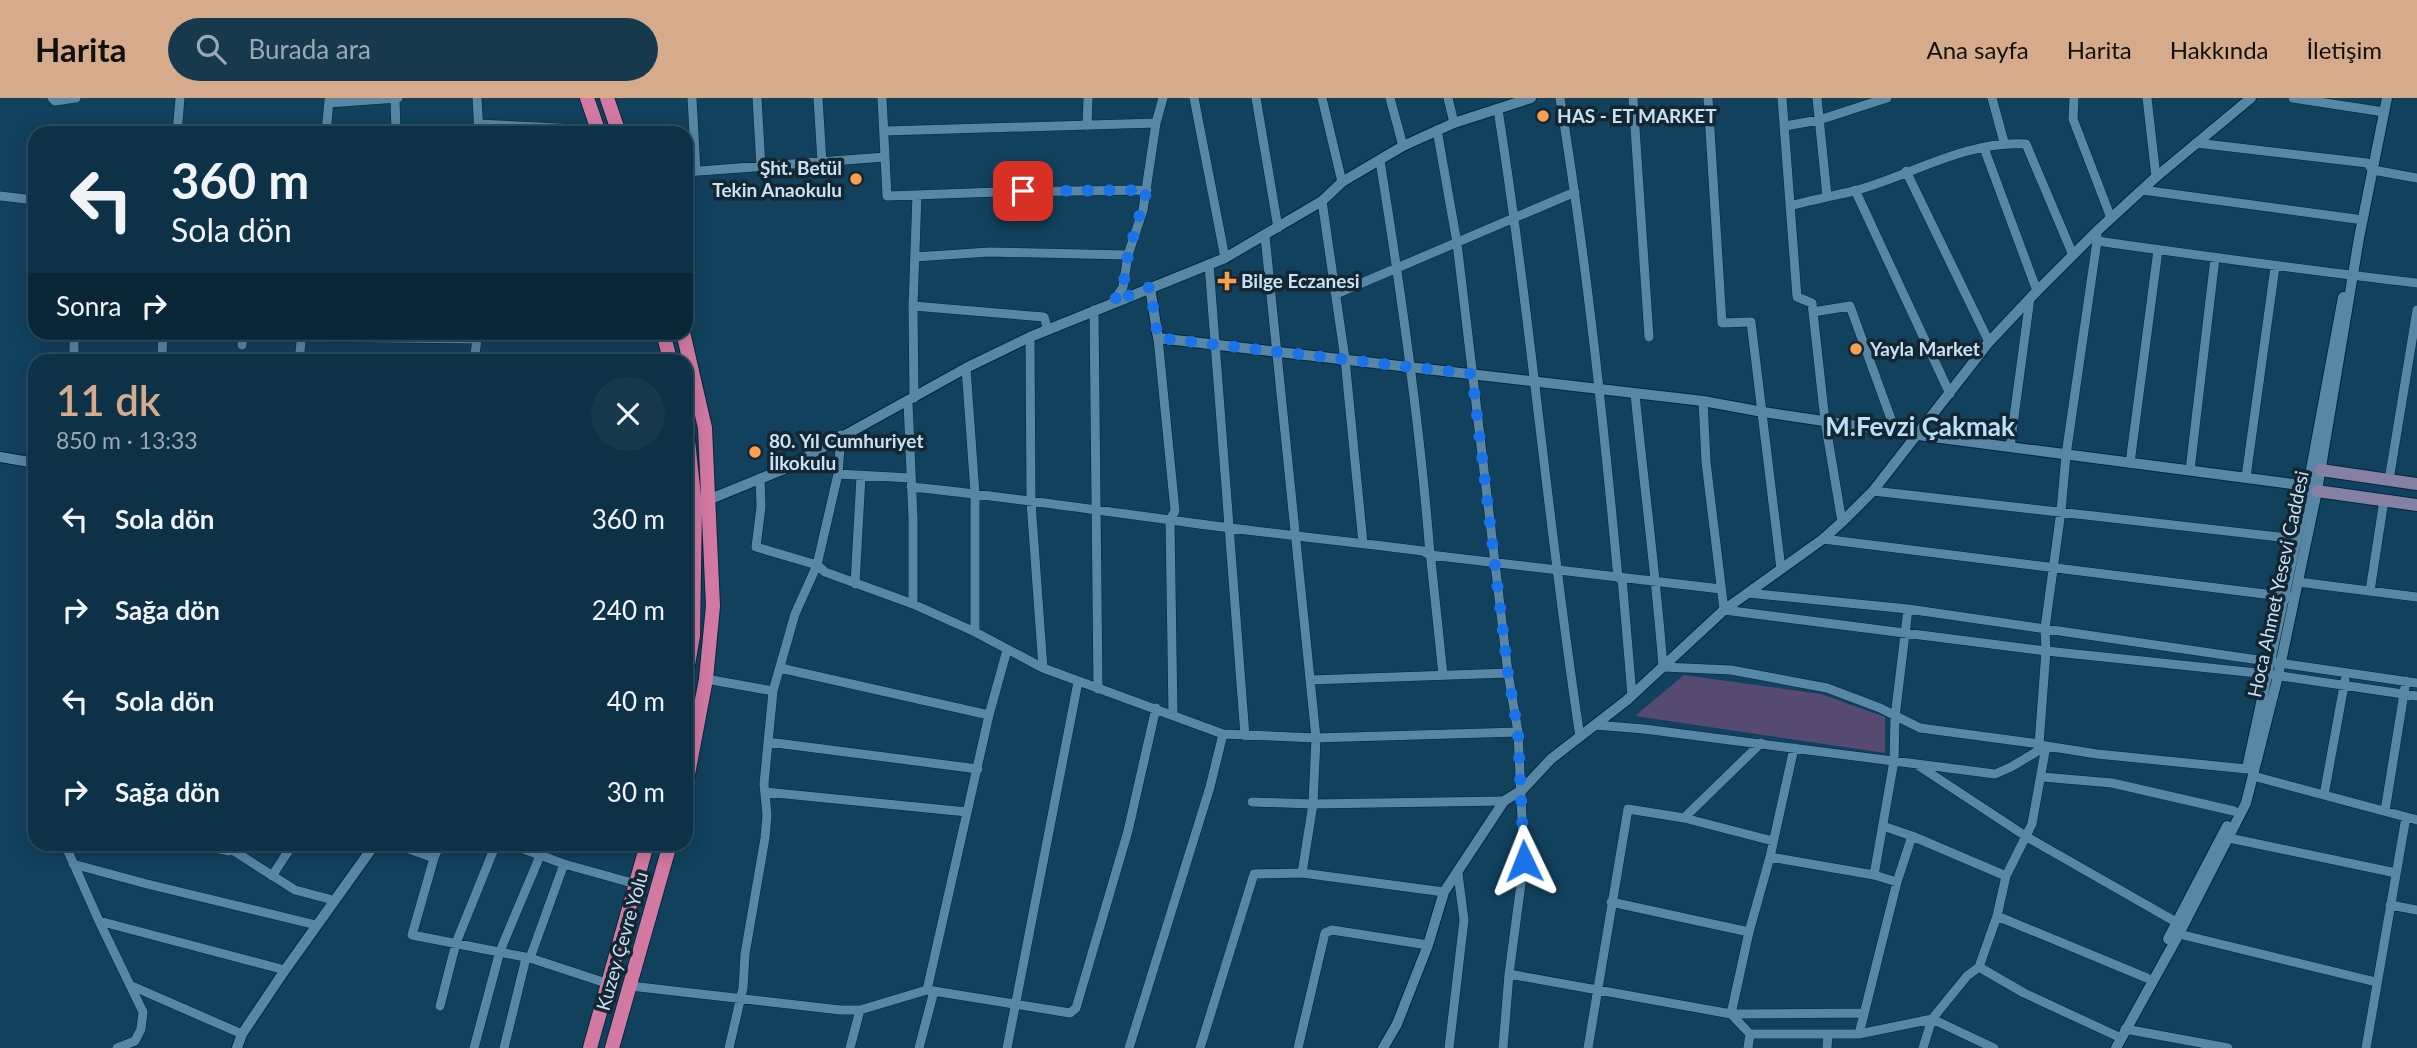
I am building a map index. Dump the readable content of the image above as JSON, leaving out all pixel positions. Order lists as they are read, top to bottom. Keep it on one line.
{"streets":{"highway":["Kuzey Çevre Yolu"],"street":["Hoca Ahmet Yesevi Caddesi"]},"districts":["M.Fevzi Çakmak"],"places":{"other":["HAS - ET MARKET","Şht. Betül Tekin Anaokulu","Yayla Market","80. Yıl Cumhuriyet İlkokulu"],"health":["Bilge Eczanesi"]},"page":{"header":"Harita","search":"Burada ara","nav":["Ana sayfa","Harita","Hakkında","İletişim"],"turn":["360 m","Sola dön"],"then":"Sonra","heading":["11 dk","850 m · 13:33"],"list":[{"name":"Sola dön","value":"360 m"},{"name":"Sağa dön","value":"240 m"},{"name":"Sola dön","value":"40 m"},{"name":"Sağa dön","value":"30 m"}]}}
